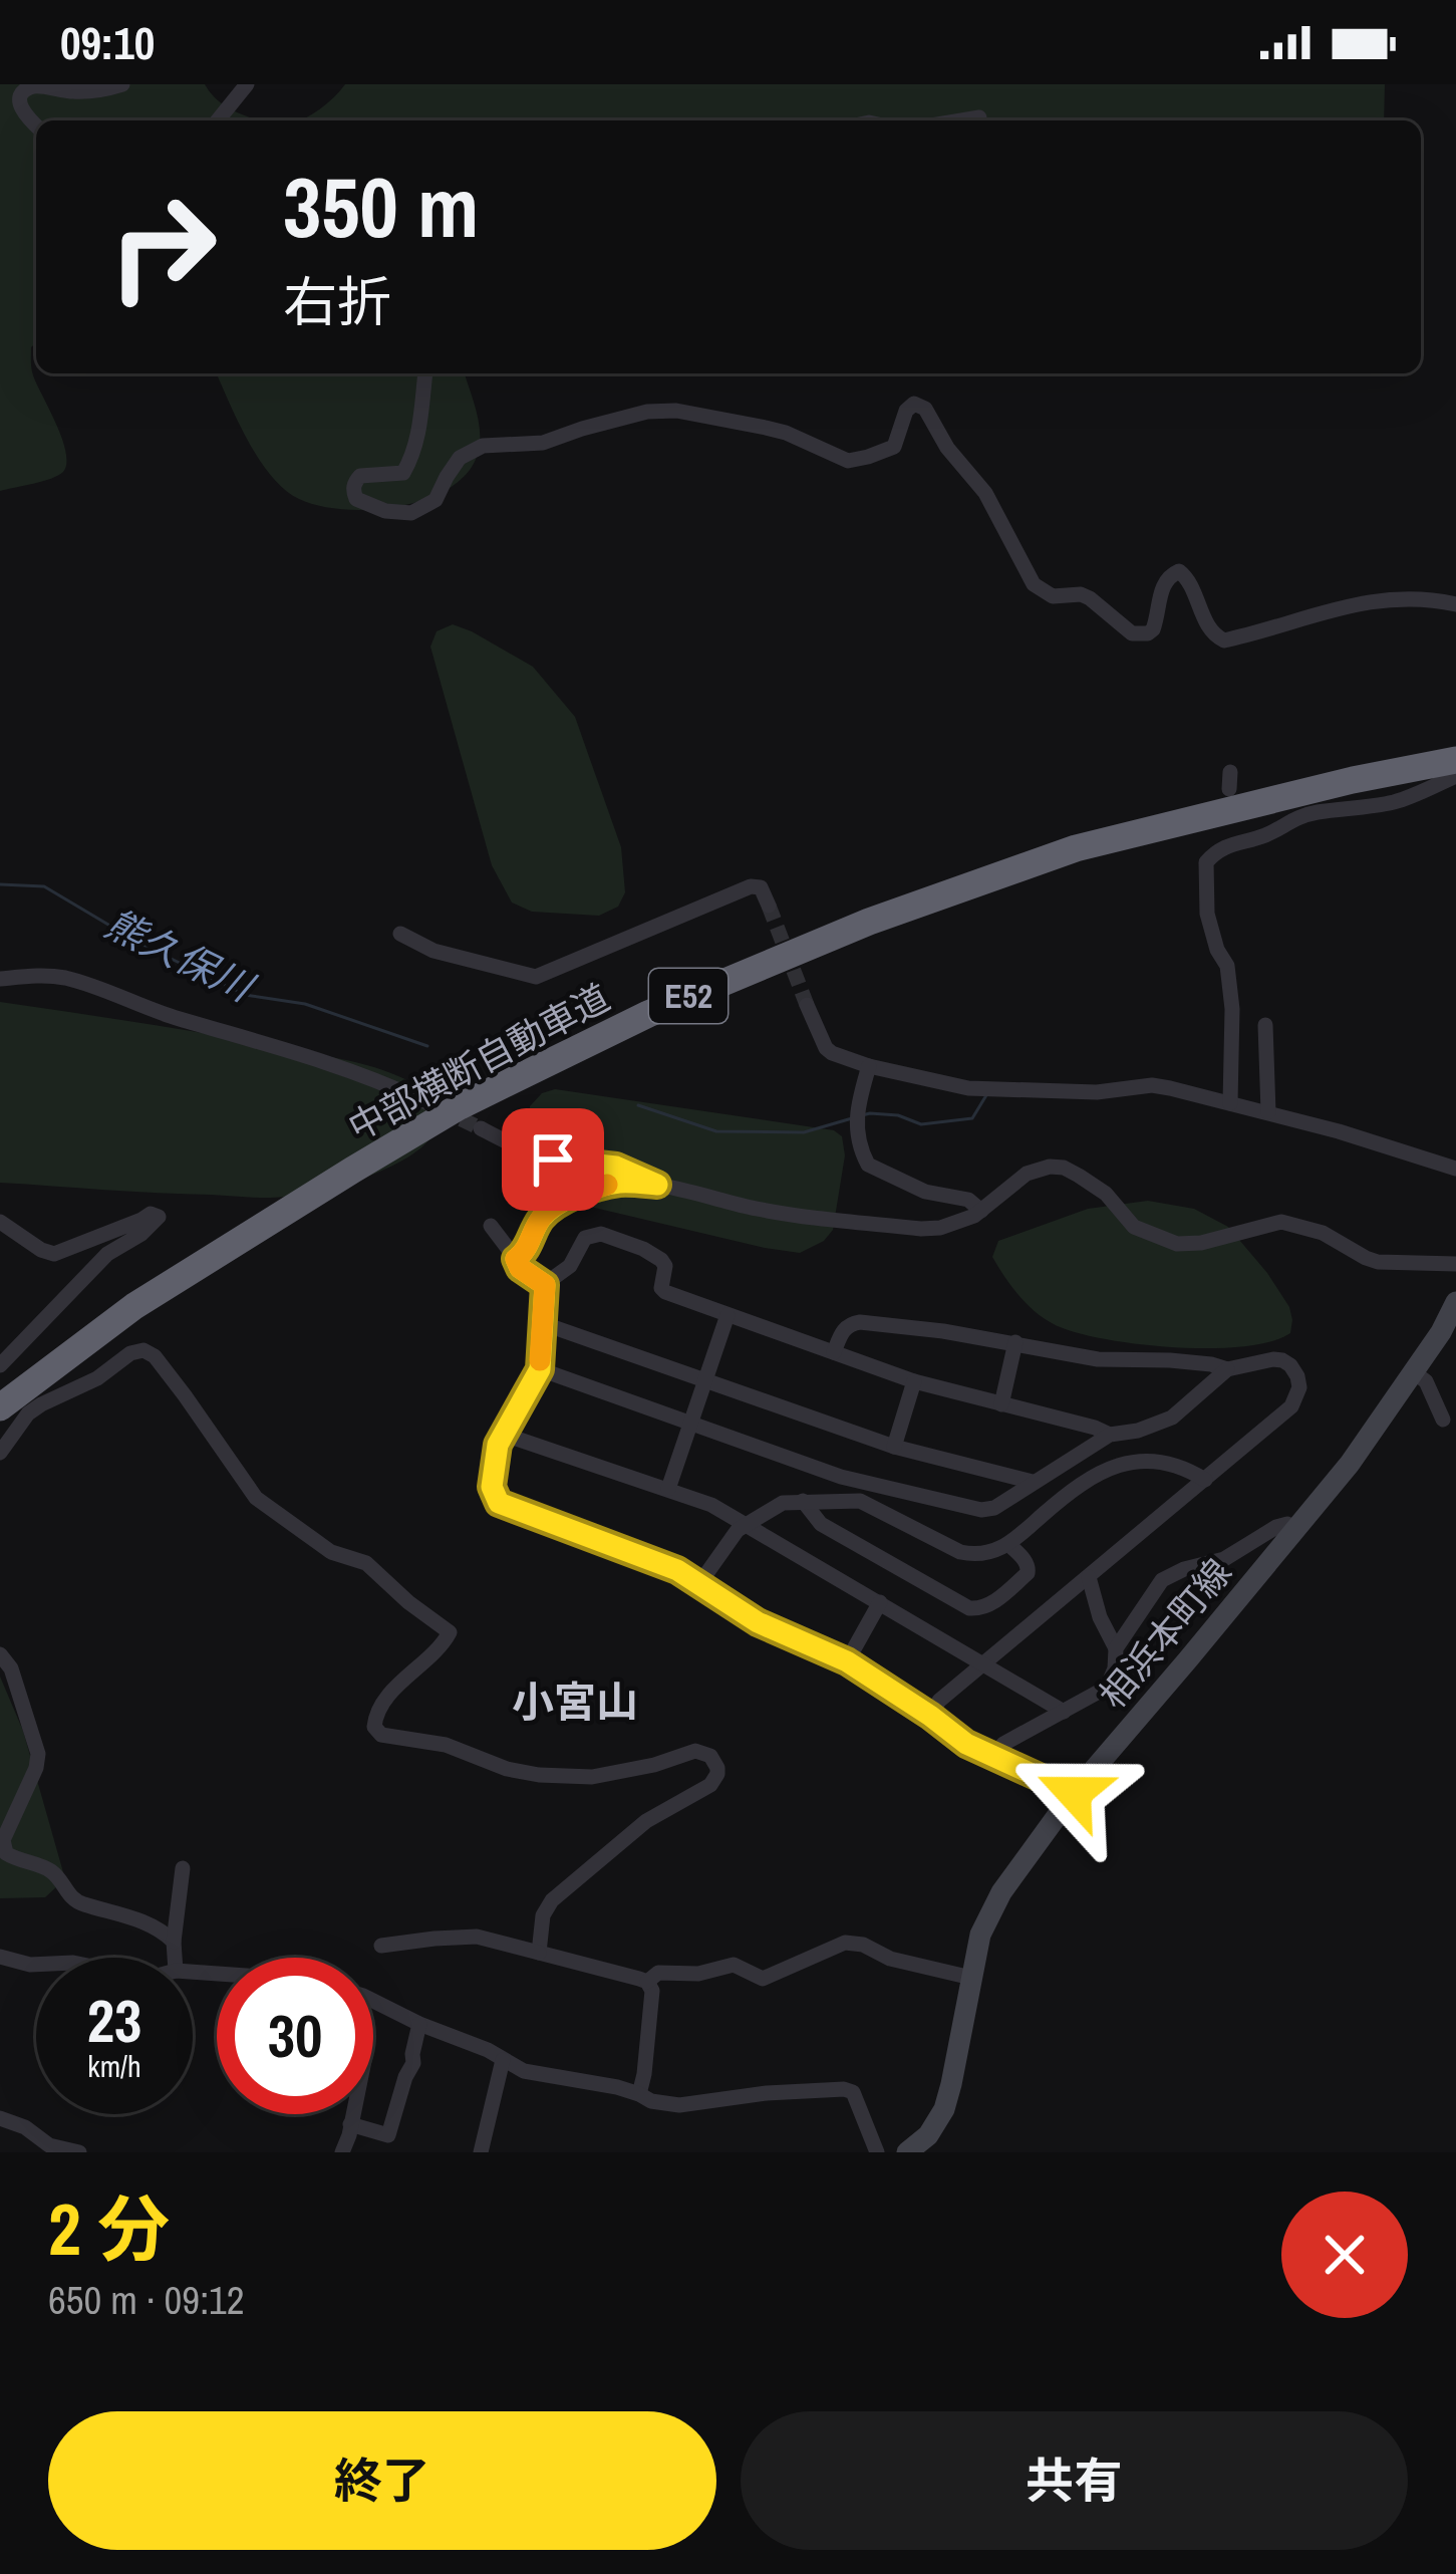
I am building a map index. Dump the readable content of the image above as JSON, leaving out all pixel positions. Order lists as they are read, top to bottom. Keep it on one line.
{"streets":{"highway":["E52","中部横断自動車道"],"main road":["相浜本町線"]},"districts":["小宮山"],"water":["熊久保川"],"page":{"status":"09:10","turn":["350 m","右折"],"speed":"23 km/h","limit":"30","heading":["2 分","650 m · 09:12"],"buttons":["終了","共有"]}}
